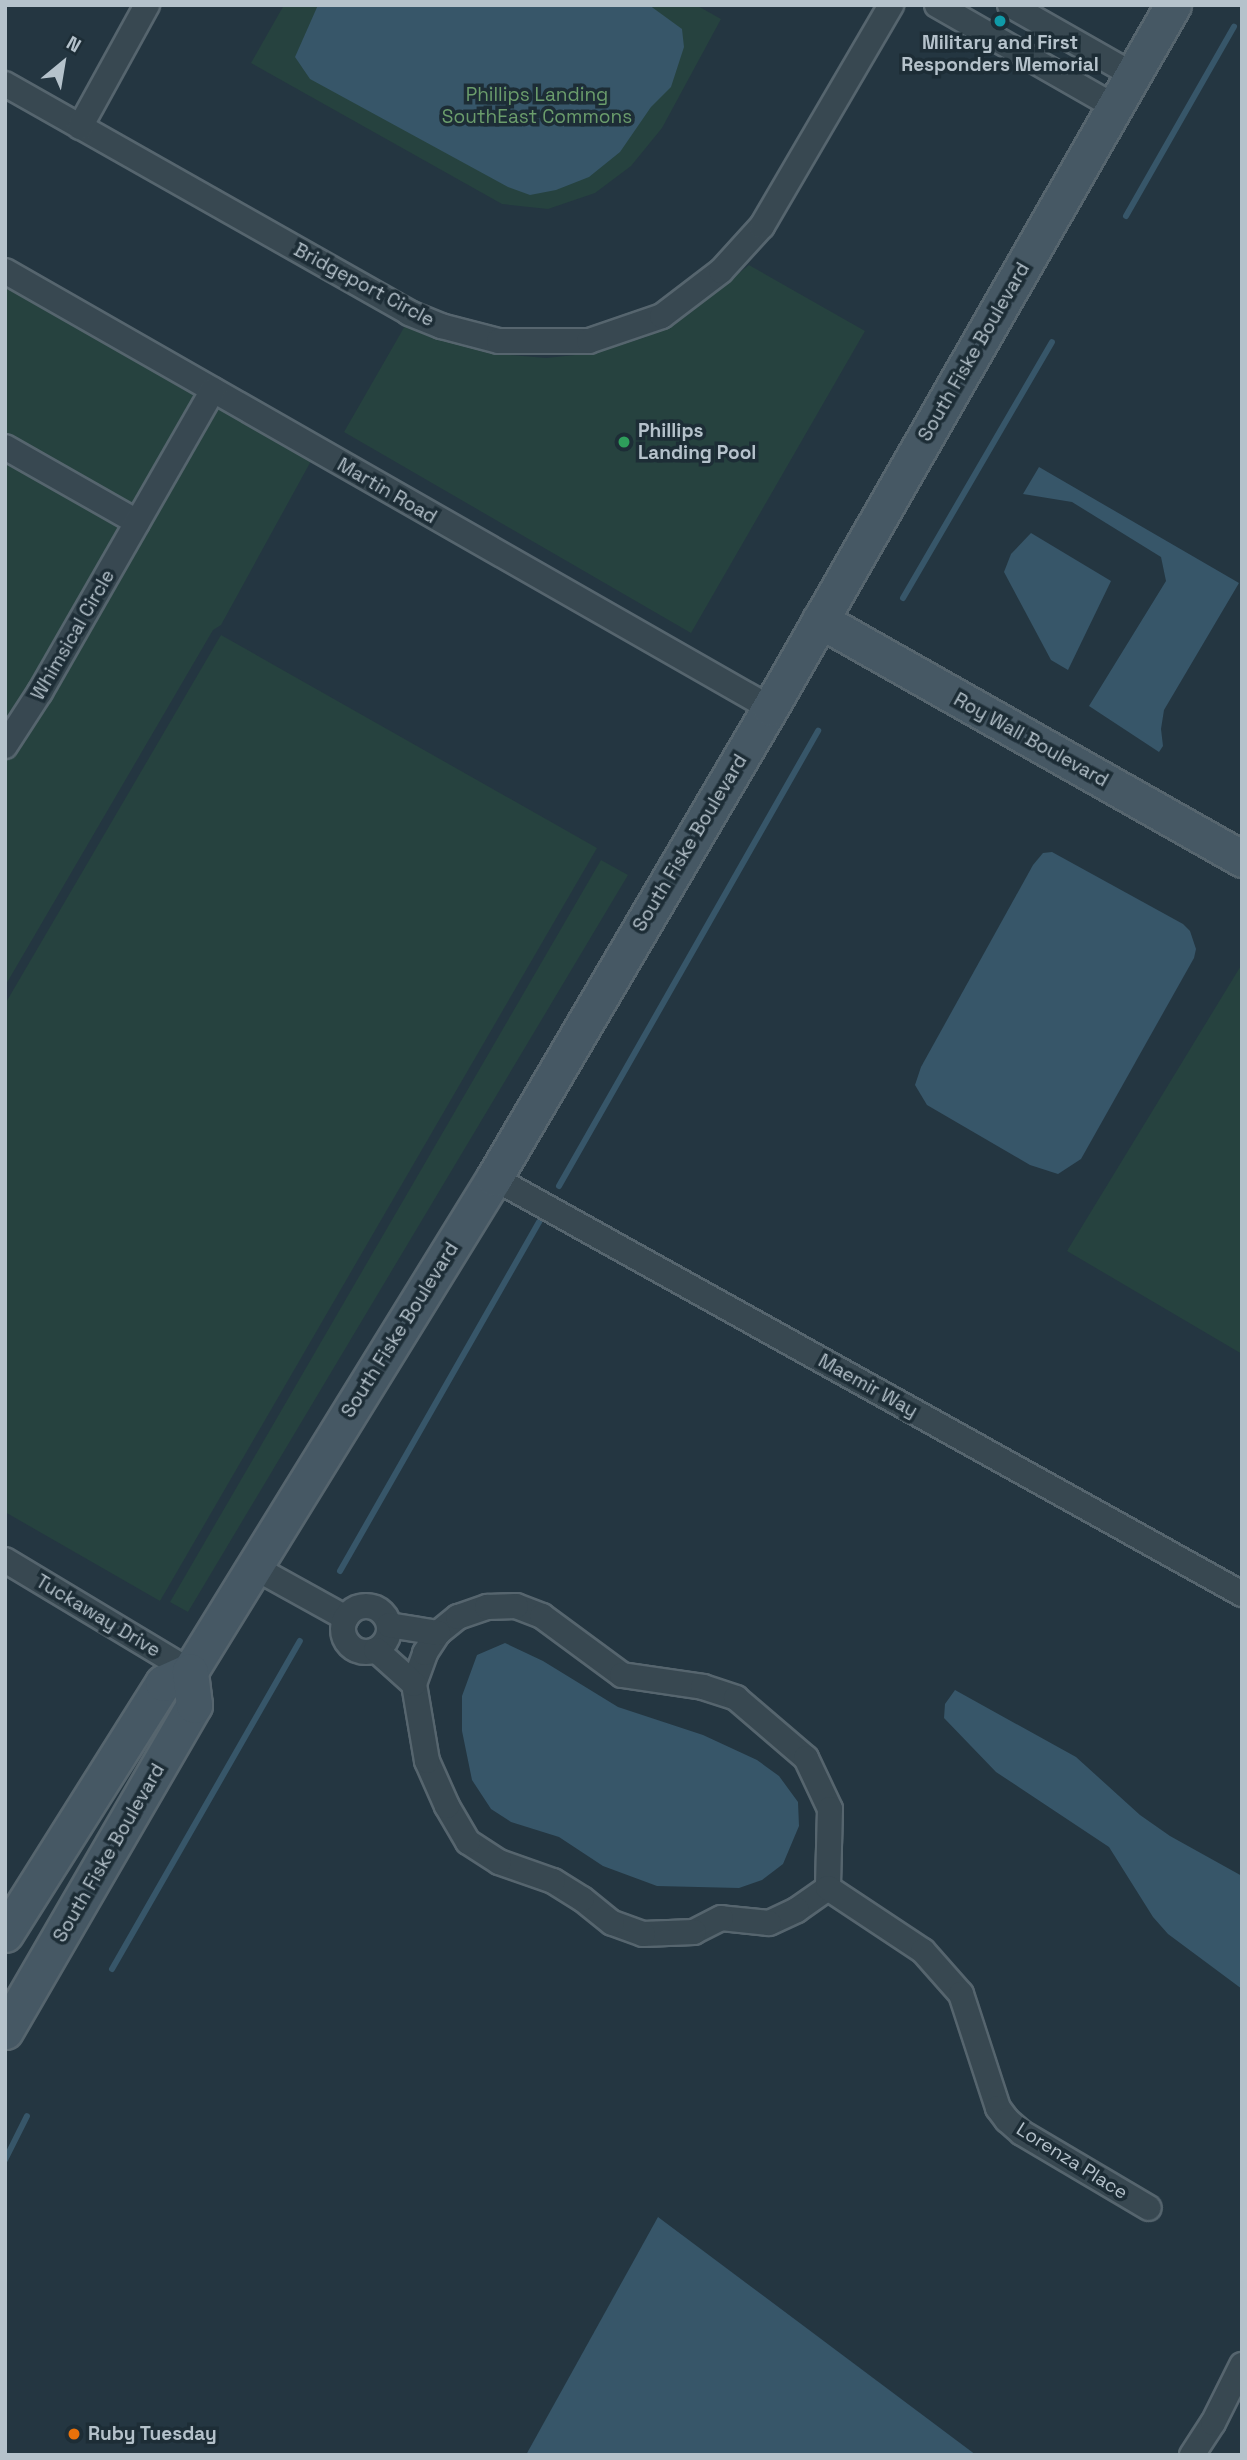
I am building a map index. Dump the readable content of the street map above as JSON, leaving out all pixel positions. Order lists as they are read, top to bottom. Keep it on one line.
{"streets":{"main road":["South Fiske Boulevard","Roy Wall Boulevard"],"street":["Bridgeport Circle","Martin Road","Whimsical Circle","Maemir Way","Tuckaway Drive","Lorenza Place"]},"crossings":[["South Fiske Boulevard","Martin Road"],["South Fiske Boulevard","Roy Wall Boulevard"],["South Fiske Boulevard","Maemir Way"],["South Fiske Boulevard","Tuckaway Drive"],["Martin Road","Whimsical Circle"]],"parks":["Phillips Landing SouthEast Commons"],"places":["Military and First Responders Memorial","Phillips Landing Pool","Ruby Tuesday"],"north":"top right"}
